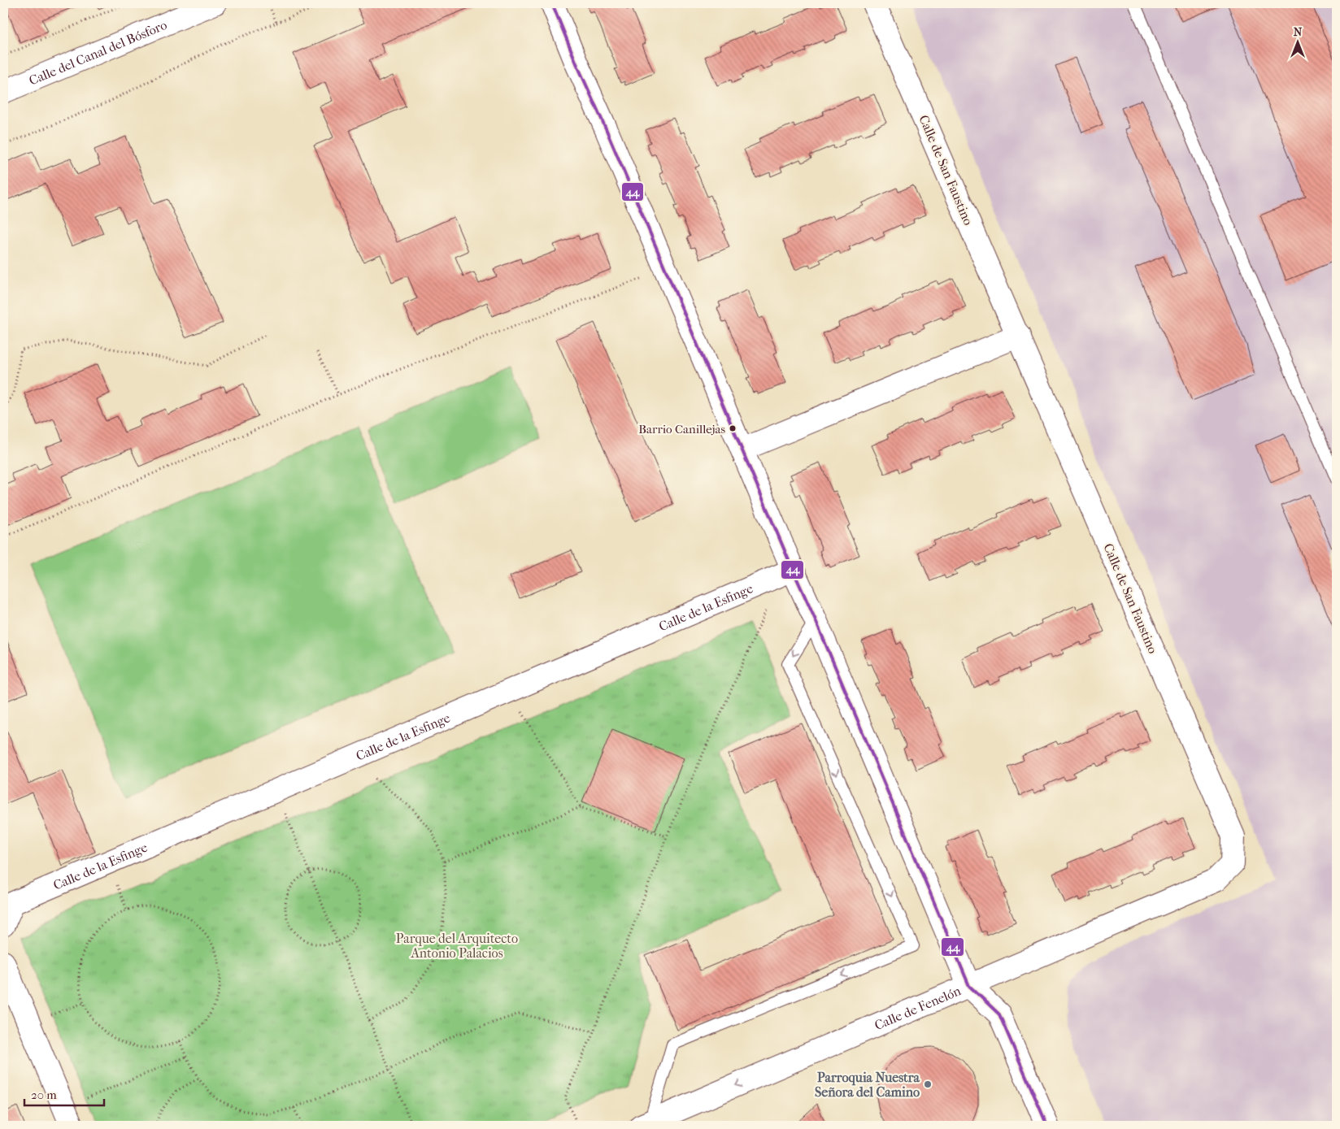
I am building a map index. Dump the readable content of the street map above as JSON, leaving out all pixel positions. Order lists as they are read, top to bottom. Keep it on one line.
{"streets":{"street":["Calle del Canal del Bósforo","Calle de San Faustino","Calle de la Esfinge","Calle de Fenelón"]},"crossings":[["Calle de San Faustino","Calle de Fenelón"]],"one_way":["Calle de Fenelón"],"parks":["Parque del Arquitecto Antonio Palacios"],"places":["Barrio Canillejas","Parroquia Nuestra Señora del Camino"],"lines":["transit line 44"],"scale_bar":"20 m","north":"top"}
